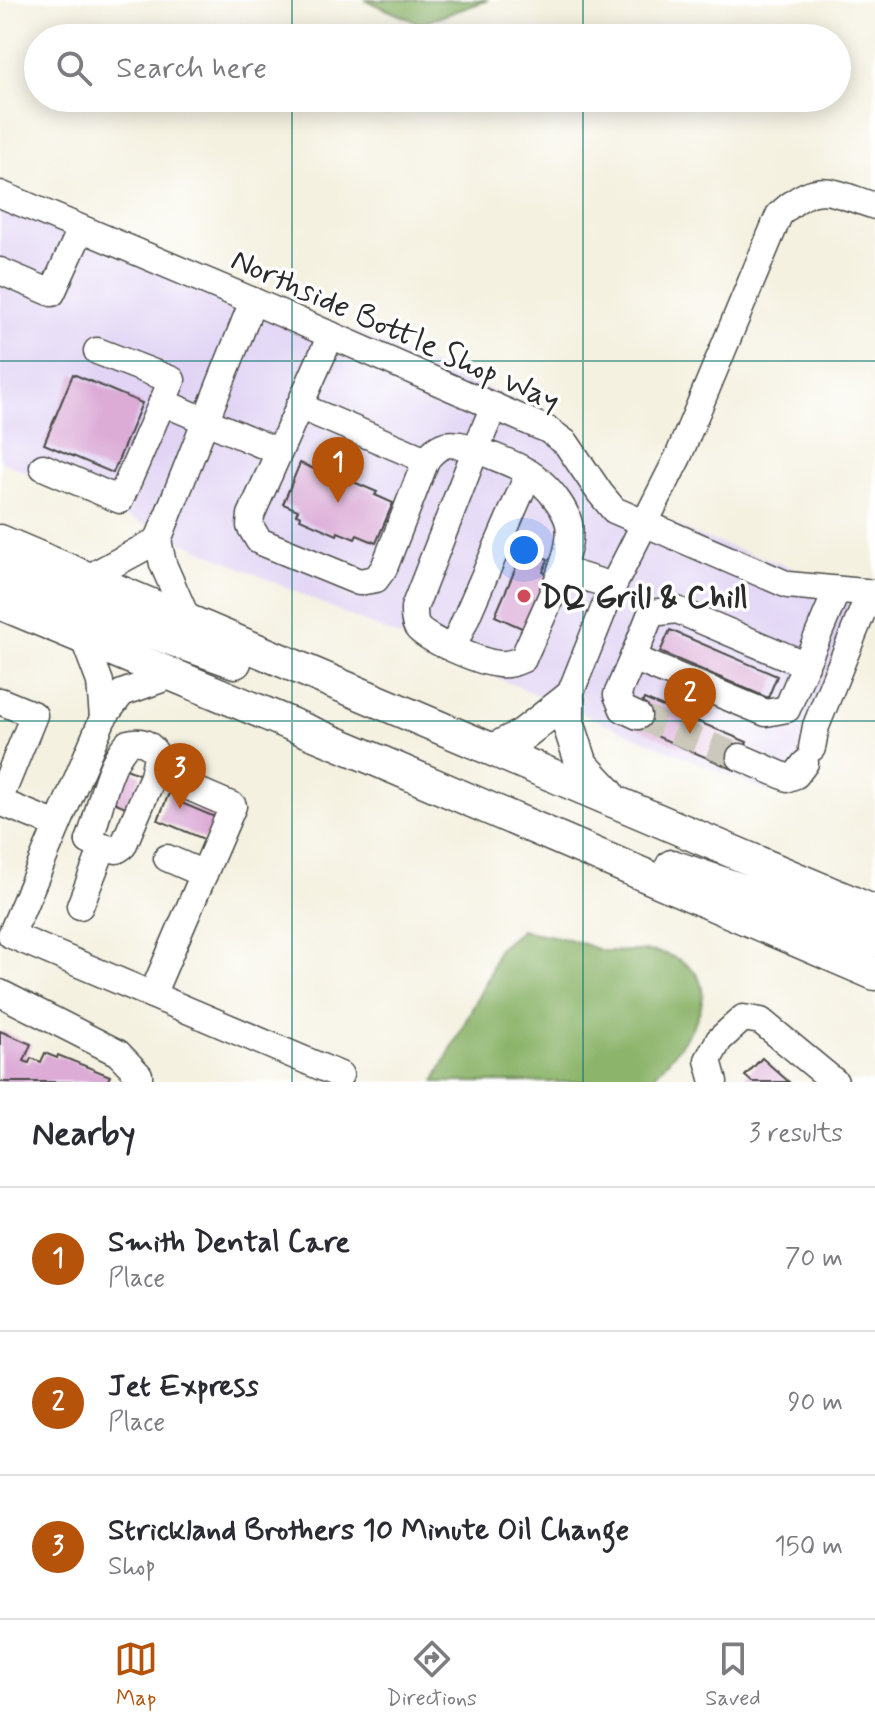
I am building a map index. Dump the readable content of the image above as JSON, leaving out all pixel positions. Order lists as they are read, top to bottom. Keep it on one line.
{"streets":{"lane":["Northside Bottle Shop Way"]},"places":["DQ Grill & Chill"],"page":{"search":"Search here","pins":["1","2","3"],"heading":["Nearby","3 results"],"list":[{"mark":"1","name":"Smith Dental Care","note":"Place","value":"70 m"},{"mark":"2","name":"Jet Express","note":"Place","value":"90 m"},{"mark":"3","name":"Strickland Brothers 10 Minute Oil Change","note":"Shop","value":"150 m"}],"nav":["Map","Directions","Saved"]}}
